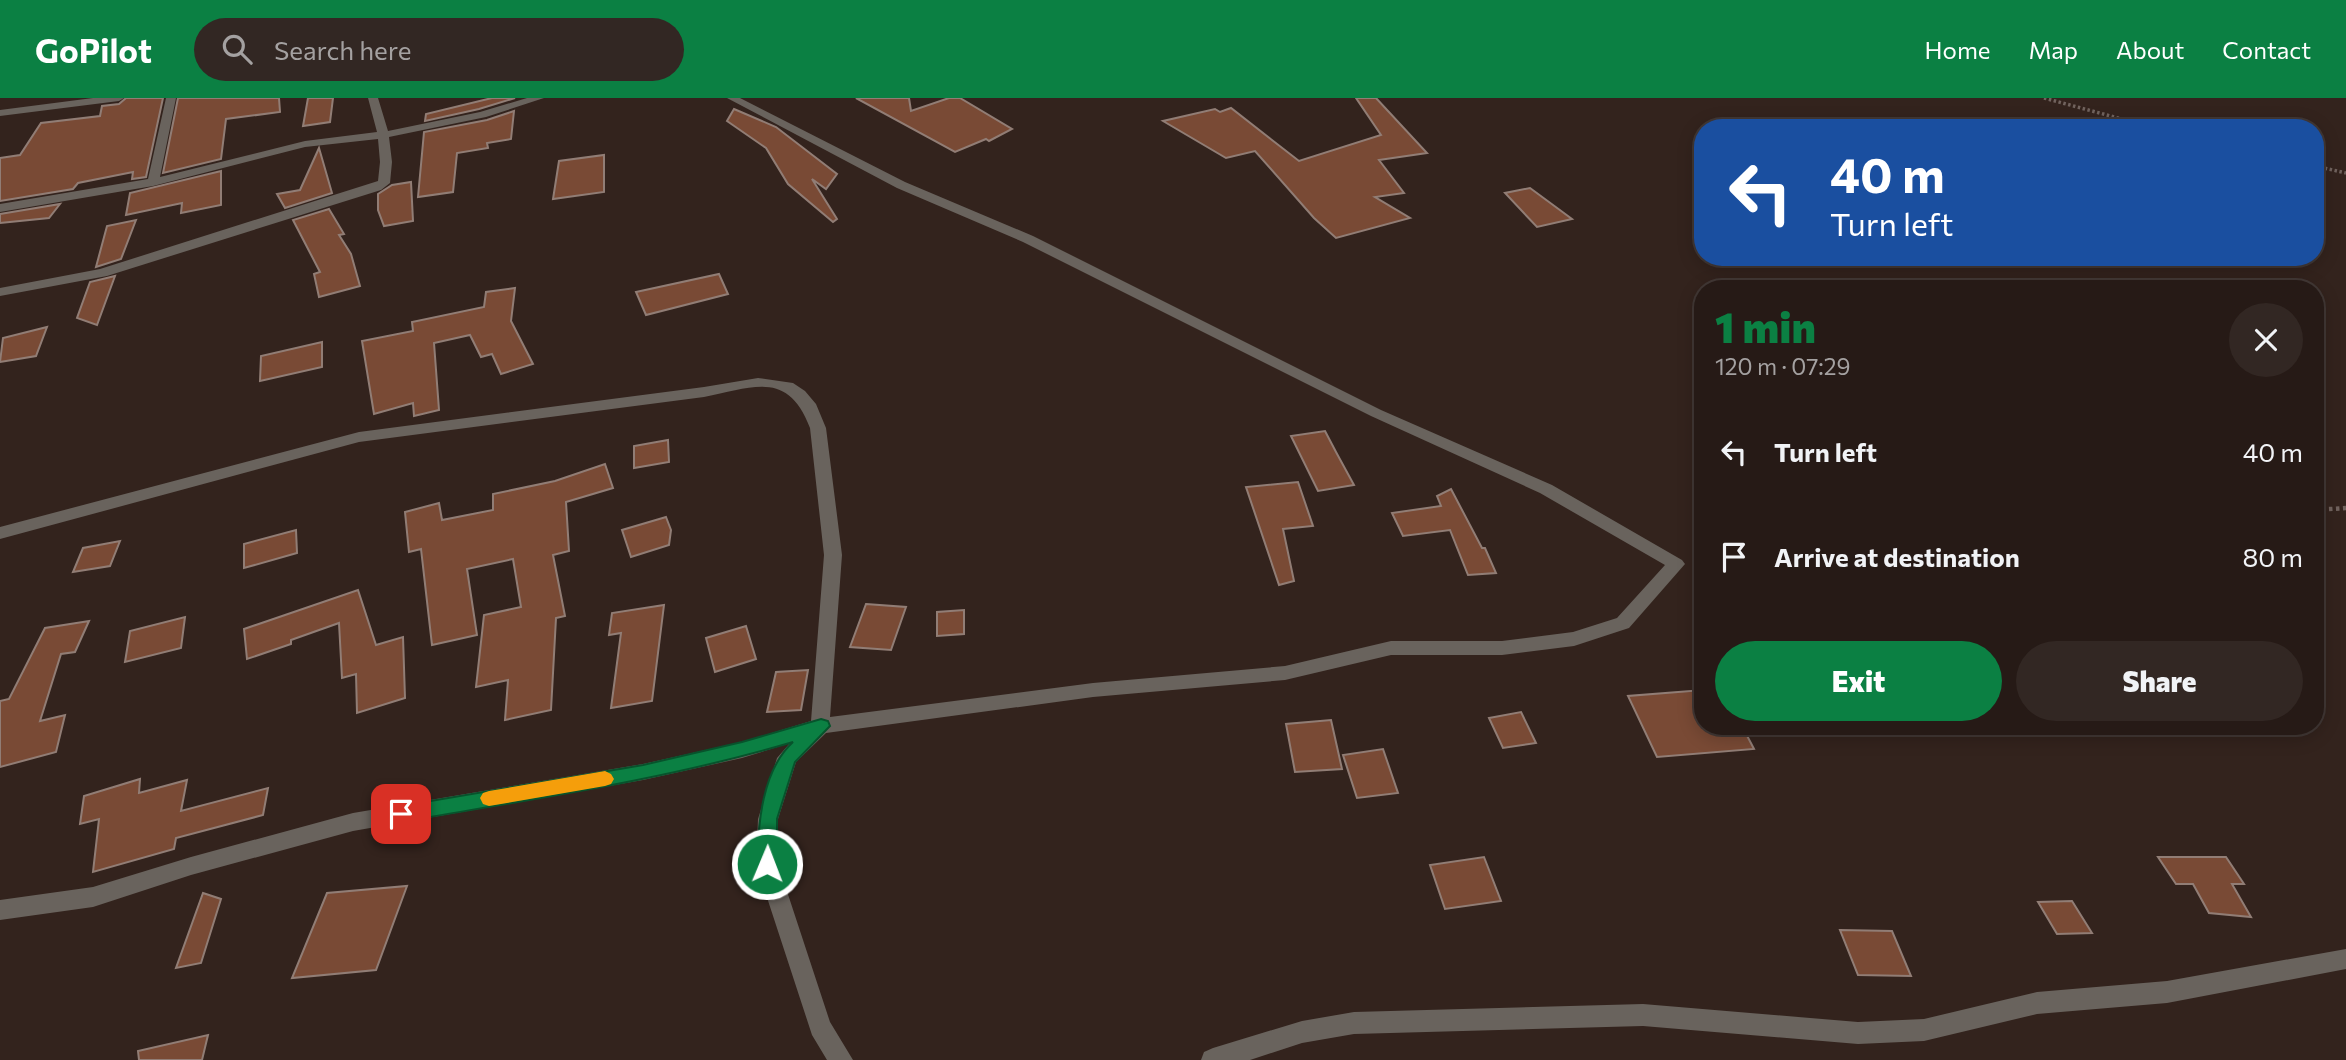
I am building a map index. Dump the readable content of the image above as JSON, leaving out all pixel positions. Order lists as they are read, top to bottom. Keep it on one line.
{"page":{"header":"GoPilot","search":"Search here","nav":["Home","Map","About","Contact"],"turn":["40 m","Turn left"],"heading":["1 min","120 m · 07:29"],"list":[{"name":"Turn left","value":"40 m"},{"name":"Arrive at destination","value":"80 m"}],"buttons":["Exit","Share"]}}
